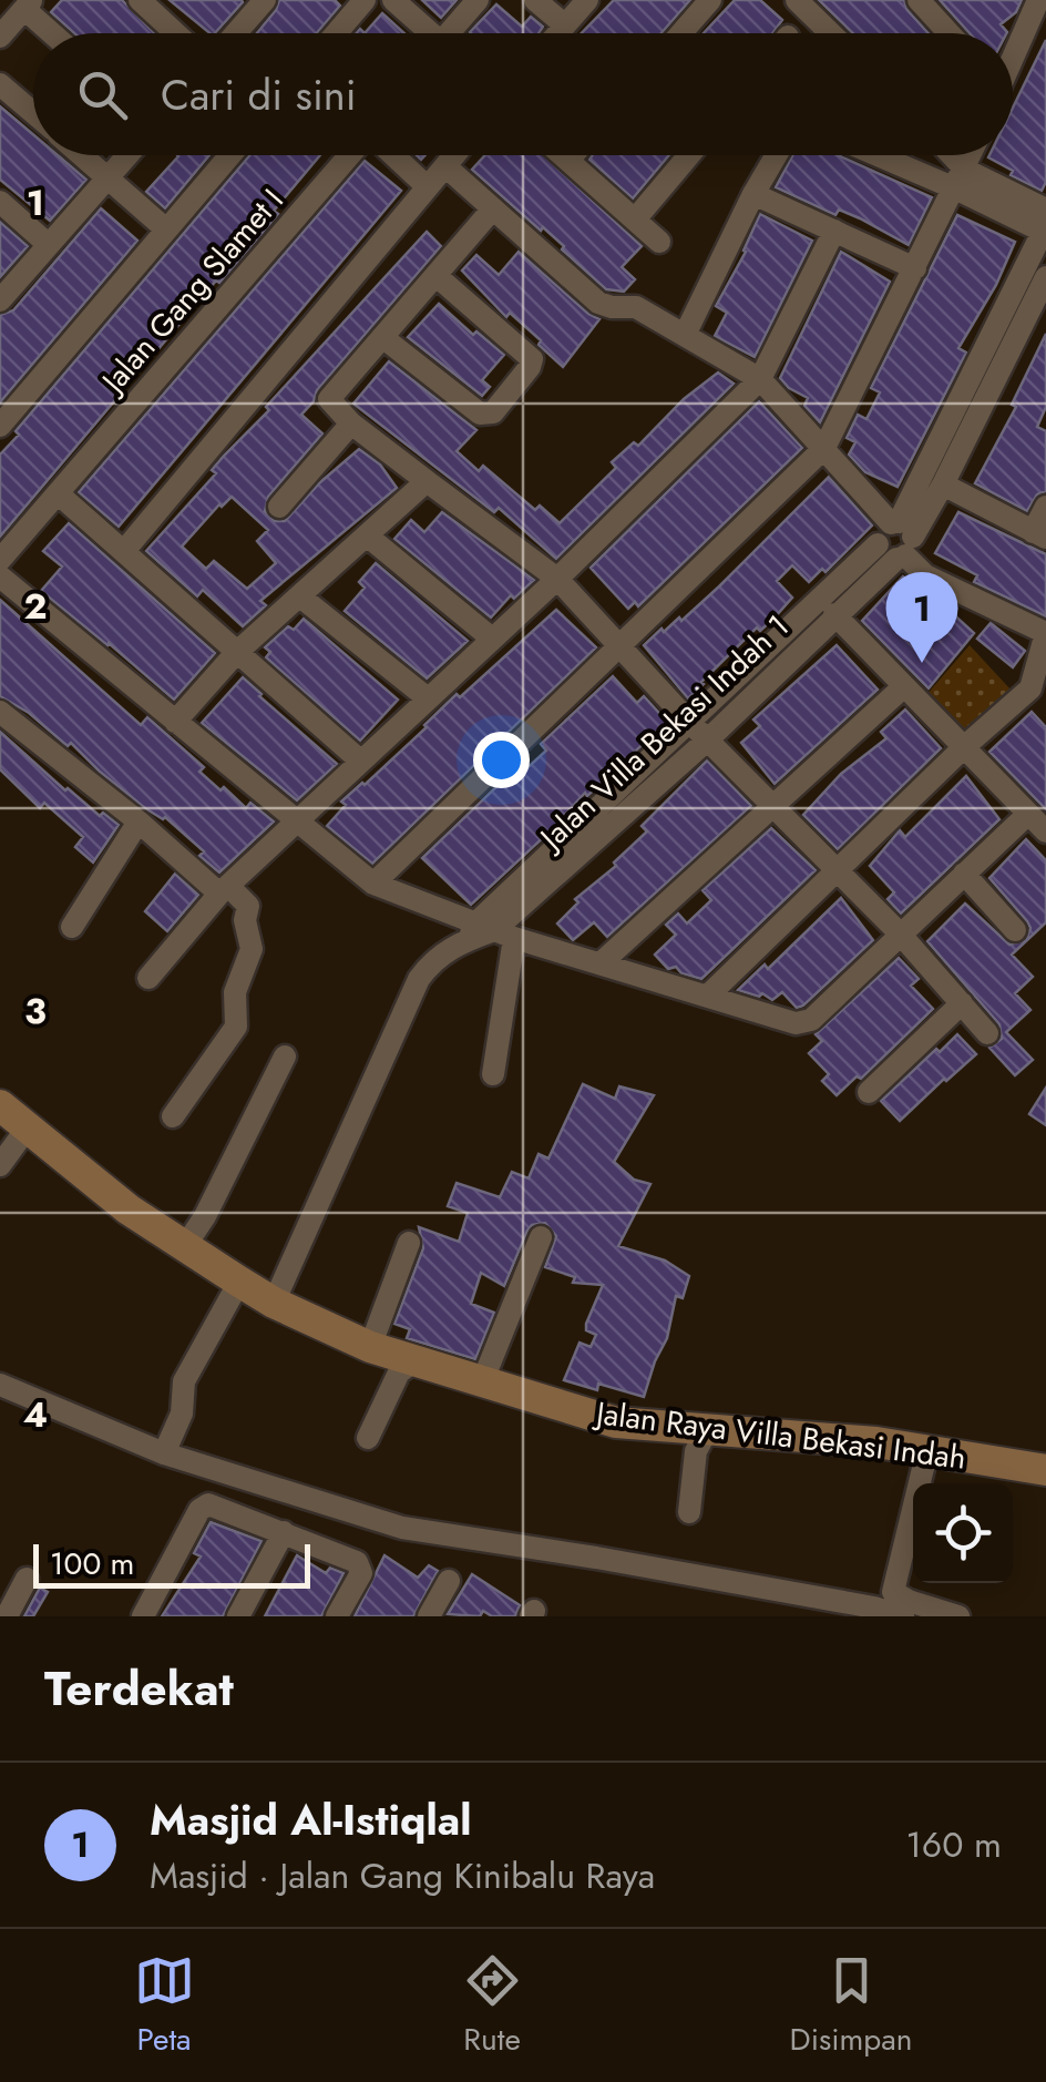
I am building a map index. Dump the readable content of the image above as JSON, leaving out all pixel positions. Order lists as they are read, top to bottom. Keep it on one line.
{"streets":{"main road":["Jalan Raya Villa Bekasi Indah"],"street":["Jalan Gang Slamet I","Jalan Villa Bekasi Indah 1"]},"crossings":[["Jalan Villa Bekasi Indah 1","Jalan Raya Villa Bekasi Indah"]],"scale_bar":"100 m","page":{"search":"Cari di sini","pins":"1","scale":"100 m","heading":"Terdekat","list":[{"mark":"1","name":"Masjid Al-Istiqlal","note":"Masjid · Jalan Gang Kinibalu Raya","value":"160 m"}],"nav":["Peta","Rute","Disimpan"]},"grid":{"rows":["1","2","3","4"]}}
